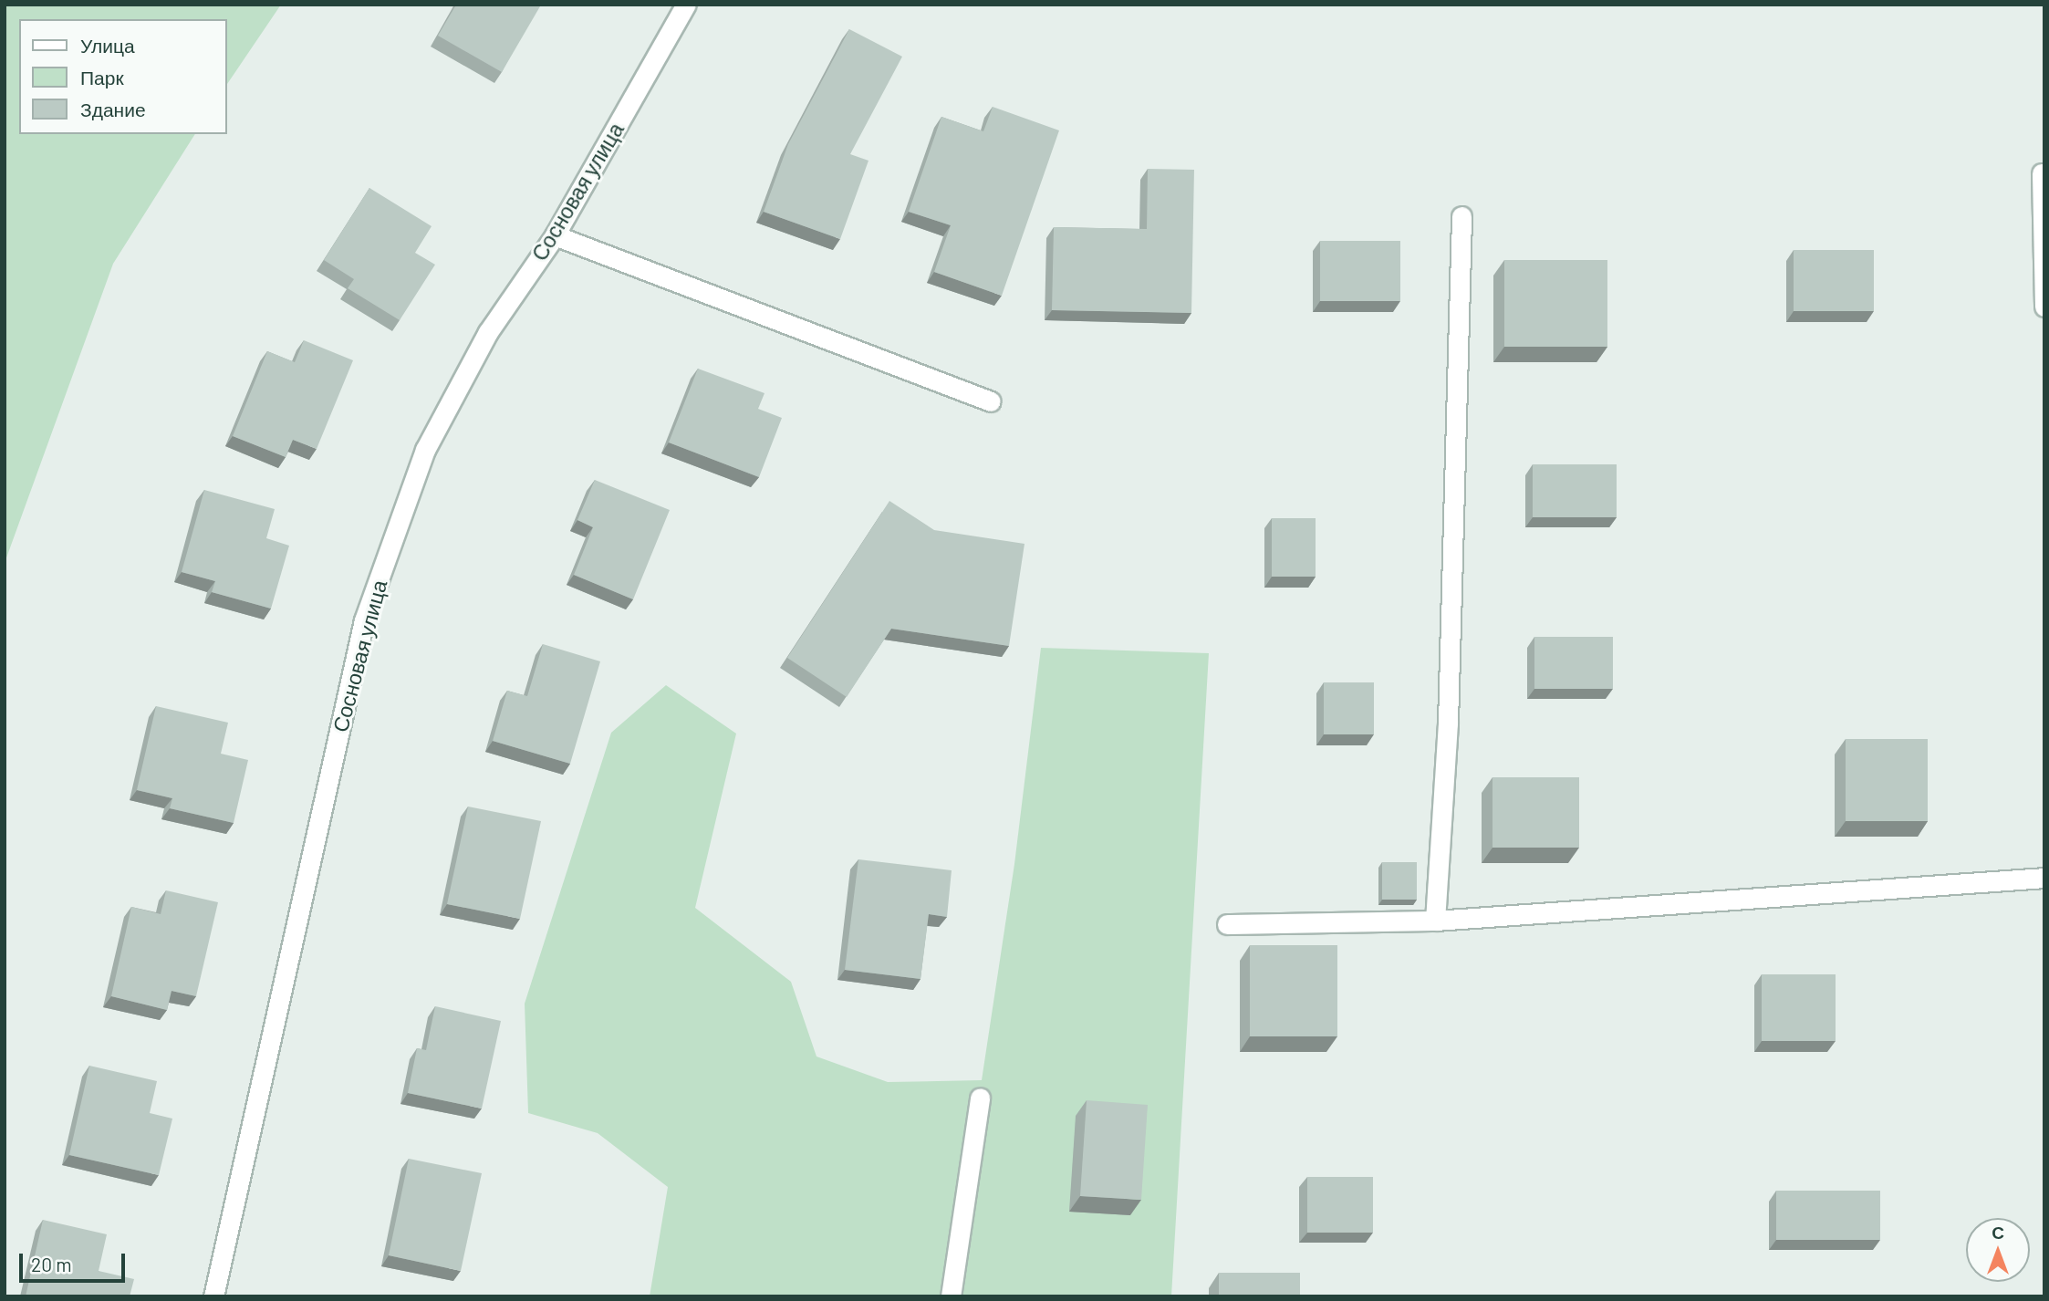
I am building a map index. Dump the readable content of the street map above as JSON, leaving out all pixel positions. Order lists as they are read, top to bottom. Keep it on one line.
{"streets":{"street":["Сосновая улица"]},"legend":["Улица","Парк","Здание"],"scale_bar":"20 m","north":"top"}
